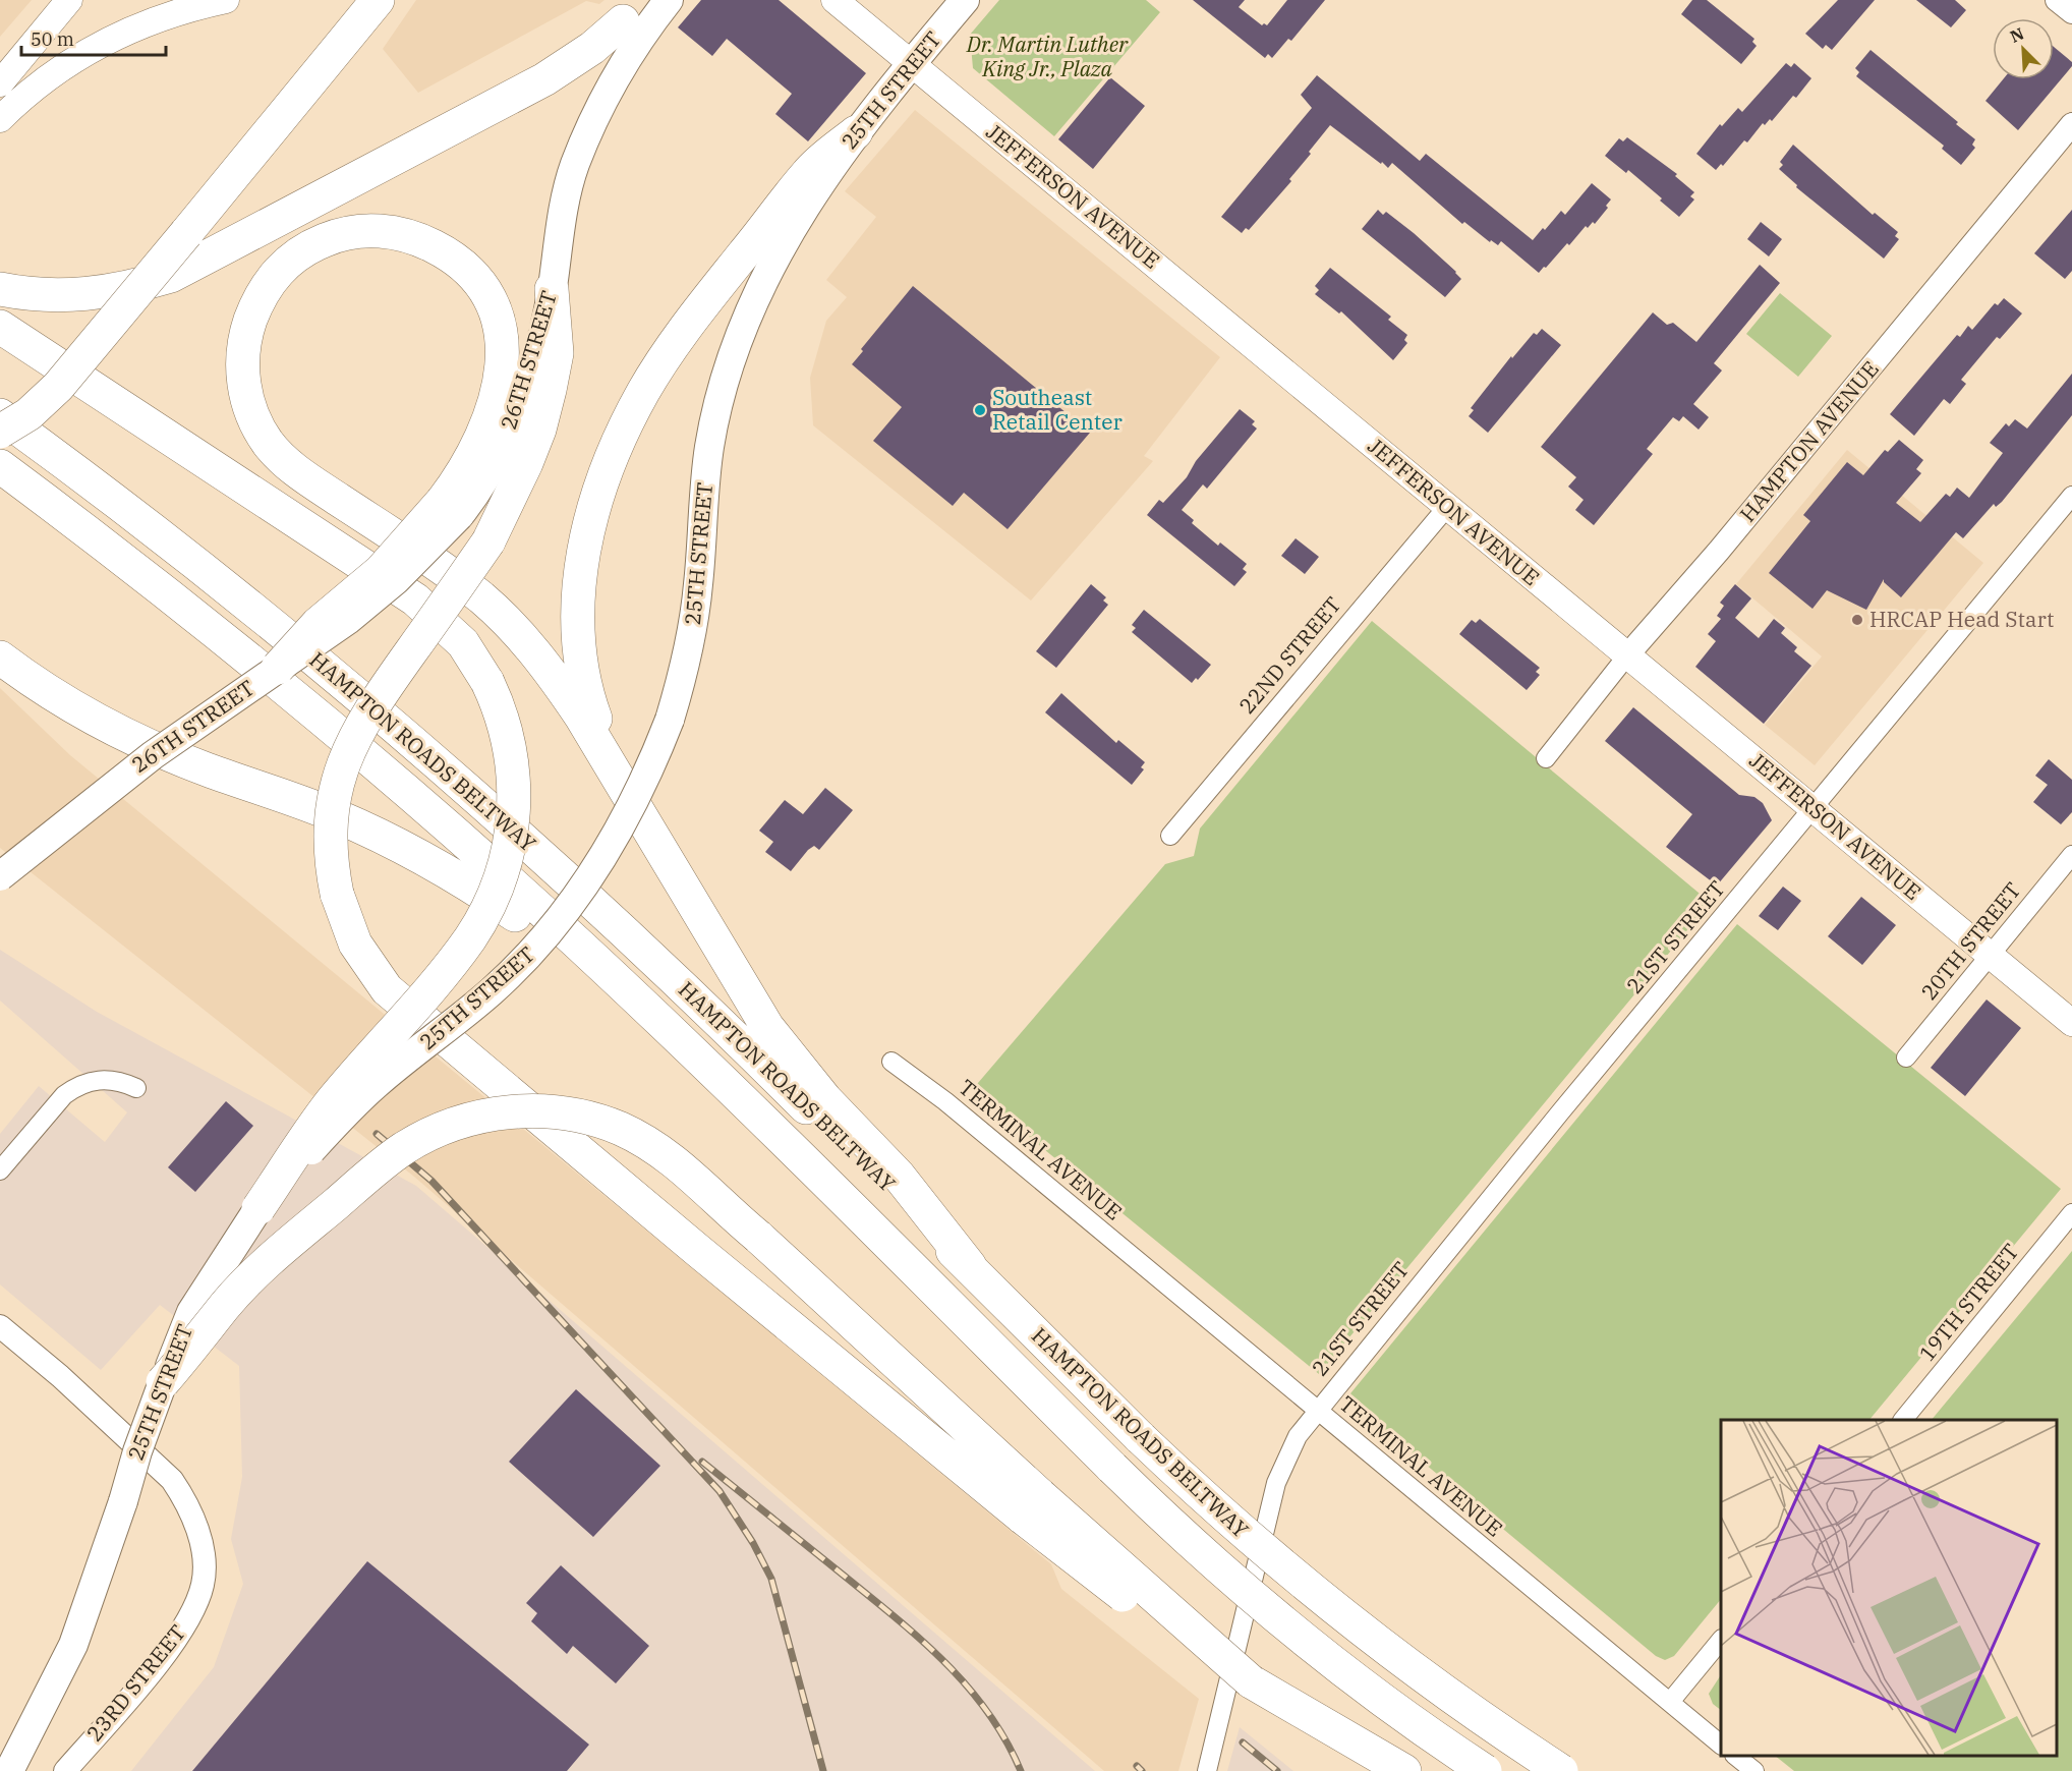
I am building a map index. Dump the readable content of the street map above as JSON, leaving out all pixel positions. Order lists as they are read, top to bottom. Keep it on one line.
{"streets":{"highway":["HAMPTON ROADS BELTWAY"],"main road":["25TH STREET","JEFFERSON AVENUE","26TH STREET"],"street":["HAMPTON AVENUE","22ND STREET","21ST STREET","20TH STREET","TERMINAL AVENUE","19TH STREET","23RD STREET"]},"crossings":[["25TH STREET","JEFFERSON AVENUE"],["JEFFERSON AVENUE","HAMPTON AVENUE"],["JEFFERSON AVENUE","22ND STREET"],["JEFFERSON AVENUE","21ST STREET"],["JEFFERSON AVENUE","20TH STREET"],["21ST STREET","TERMINAL AVENUE"]],"parks":["Dr. Martin Luther King Jr., Plaza"],"places":["Southeast Retail Center","HRCAP Head Start"],"scale_bar":"50 m","north":"top left"}
